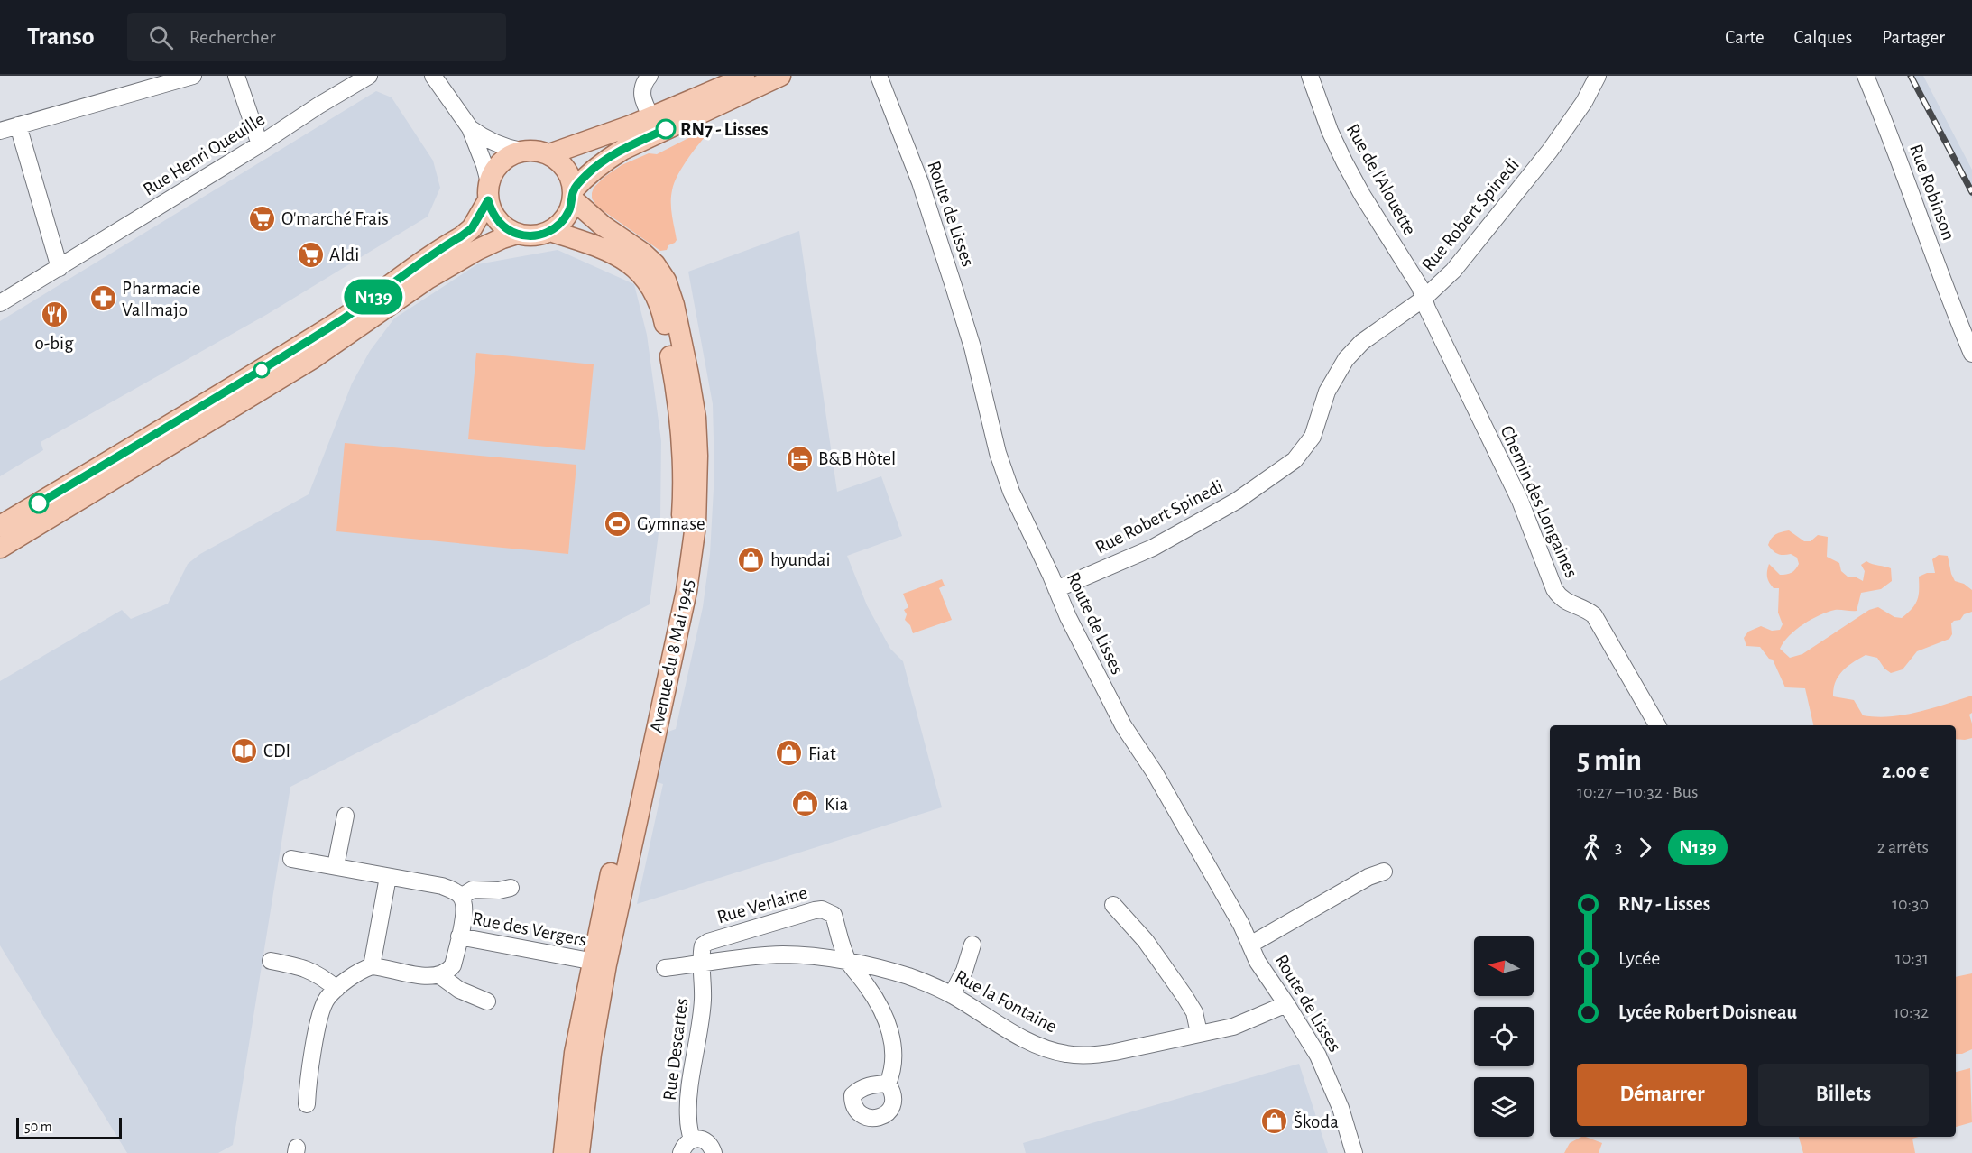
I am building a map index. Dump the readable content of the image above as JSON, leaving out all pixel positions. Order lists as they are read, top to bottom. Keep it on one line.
{"streets":{"main road":["Avenue du 8 Mai 1945"],"street":["Rue Henri Queuille","Rue de l'Alouette","Rue Robinson","Route de Lisses","Rue Robert Spinedi","Chemin des Longaines","Rue Verlaine","Rue des Vergers","Rue la Fontaine","Rue Descartes"]},"crossings":[["Rue de l'Alouette","Rue Robert Spinedi"],["Rue de l'Alouette","Chemin des Longaines"],["Route de Lisses","Rue Robert Spinedi"],["Route de Lisses","Rue la Fontaine"],["Rue Robert Spinedi","Chemin des Longaines"],["Avenue du 8 Mai 1945","Rue des Vergers"],["Rue Verlaine","Rue la Fontaine"],["Rue Verlaine","Rue Descartes"],["Rue la Fontaine","Rue Descartes"]],"places":{"other":["RN7 - Lisses"],"supermarket":["O'marché Frais","Aldi"],"pharmacy":["Pharmacie Vallmajo"],"restaurant":["o-big"],"hotel":["B&B Hôtel"],"sports":["Gymnase"],"shop":["hyundai","Fiat","Kia","Škoda"],"library":["CDI"]},"lines":["bus line N139"],"scale_bar":"50 m","north":"left","page":{"header":"Transo","search":"Rechercher","nav":["Carte","Calques","Partager"],"on_map":"N139","heading":["5 min","10:27 – 10:32 · Bus","2.00 €"],"legs":["3","N139","2 arrêts"],"list":[{"name":"RN7 - Lisses","value":"10:30"},{"name":"Lycée","value":"10:31"},{"name":"Lycée Robert Doisneau","value":"10:32"}],"buttons":["Démarrer","Billets"],"scale":"50 m"}}
